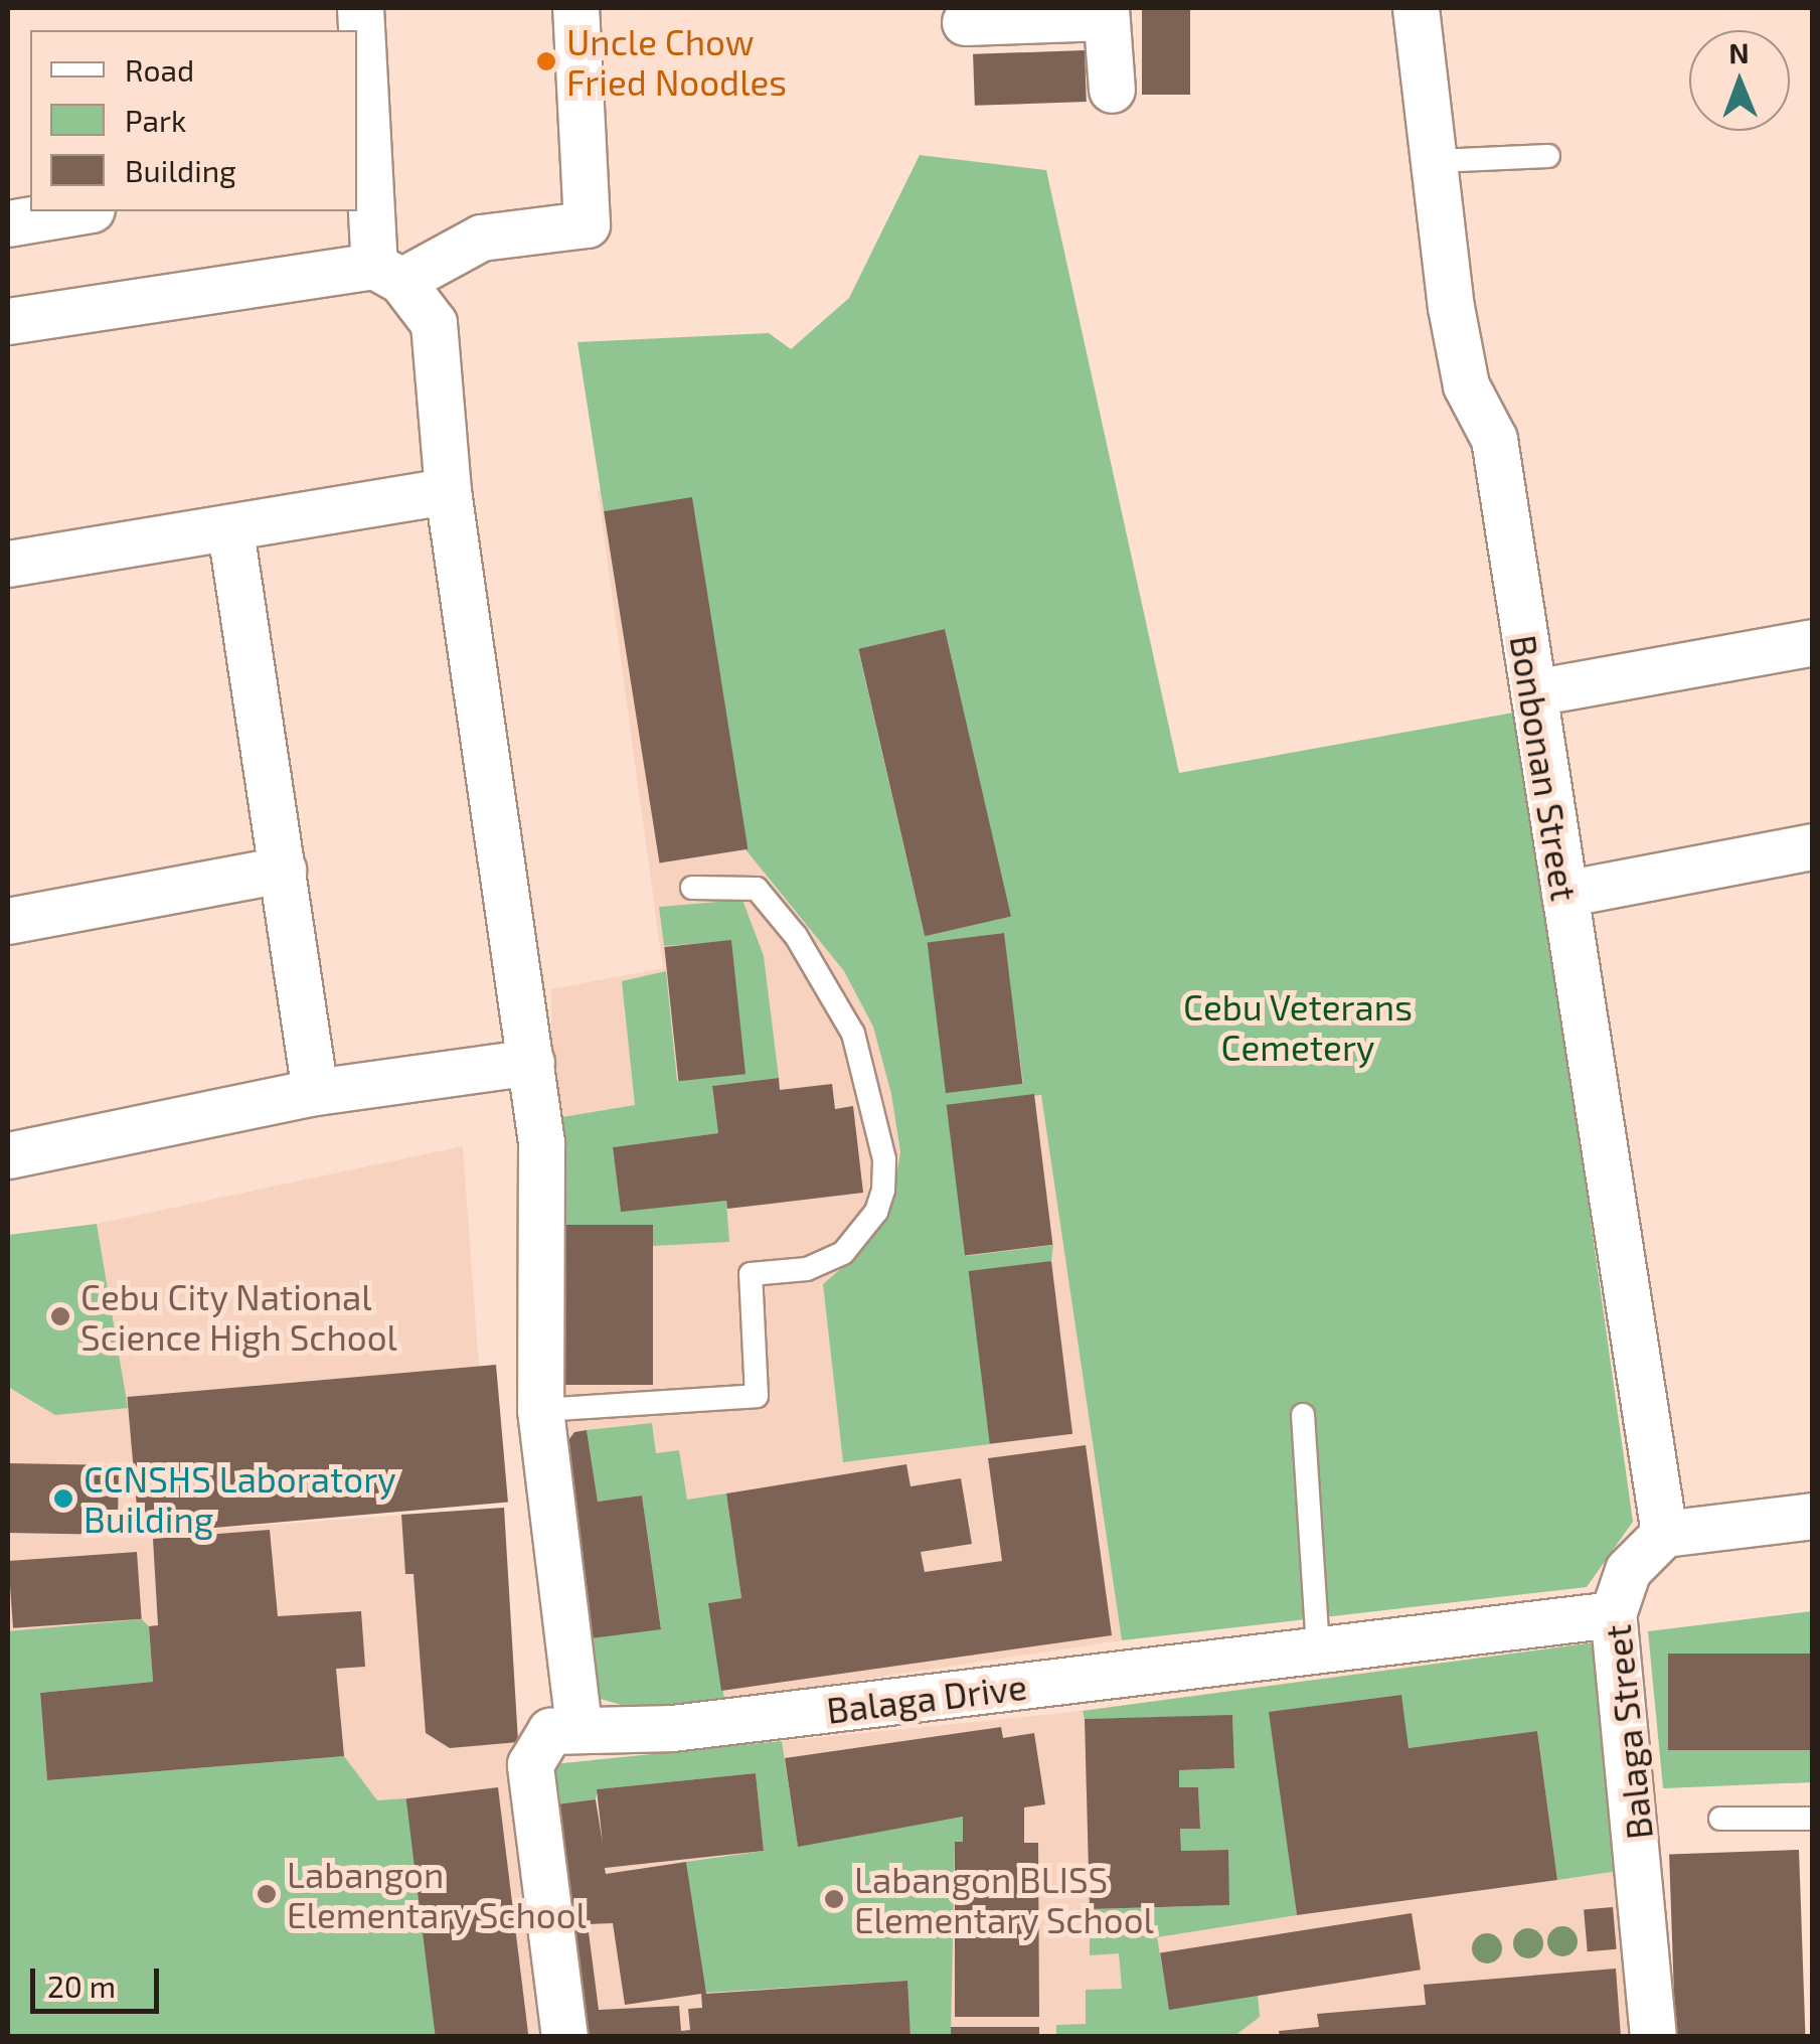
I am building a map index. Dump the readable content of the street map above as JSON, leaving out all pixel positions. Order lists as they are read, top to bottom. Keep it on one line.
{"streets":{"street":["Bonbonan Street","Balaga Drive","Balaga Street"]},"crossings":[["Bonbonan Street","Balaga Street"],["Balaga Drive","Balaga Street"]],"parks":["Cebu Veterans Cemetery"],"places":["Uncle Chow Fried Noodles","Cebu City National Science High School","CCNSHS Laboratory Building","Labangon Elementary School","Labangon BLISS Elementary School"],"legend":["Road","Park","Building"],"scale_bar":"20 m","north":"top"}
